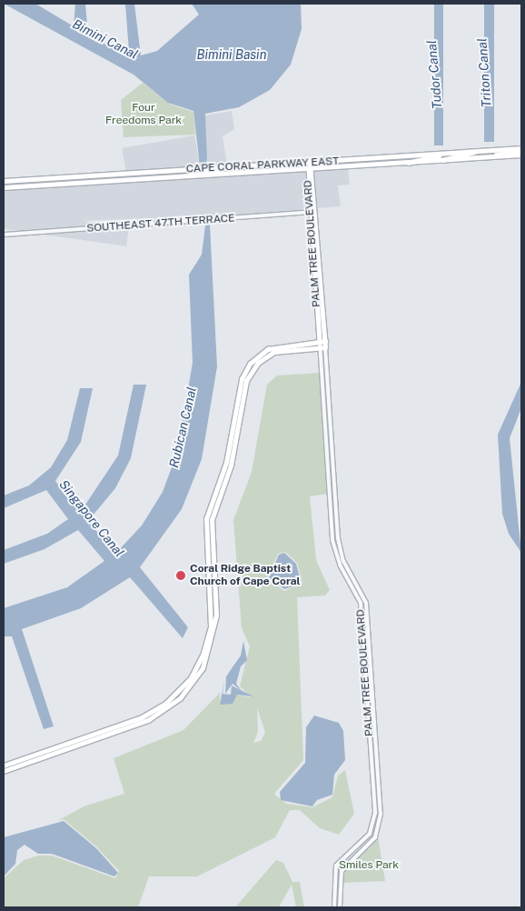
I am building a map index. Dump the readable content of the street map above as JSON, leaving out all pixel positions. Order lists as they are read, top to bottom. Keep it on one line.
{"streets":{"main road":["CAPE CORAL PARKWAY EAST","PALM TREE BOULEVARD"],"street":["SOUTHEAST 47TH TERRACE"]},"crossings":[["CAPE CORAL PARKWAY EAST","PALM TREE BOULEVARD"],["SOUTHEAST 47TH TERRACE","PALM TREE BOULEVARD"]],"water":["Bimini Canal","Bimini Basin","Triton Canal","Tudor Canal","Rubican Canal","Singapore Canal"],"parks":["Four Freedoms Park","Smiles Park"],"places":["Coral Ridge Baptist Church of Cape Coral"]}
